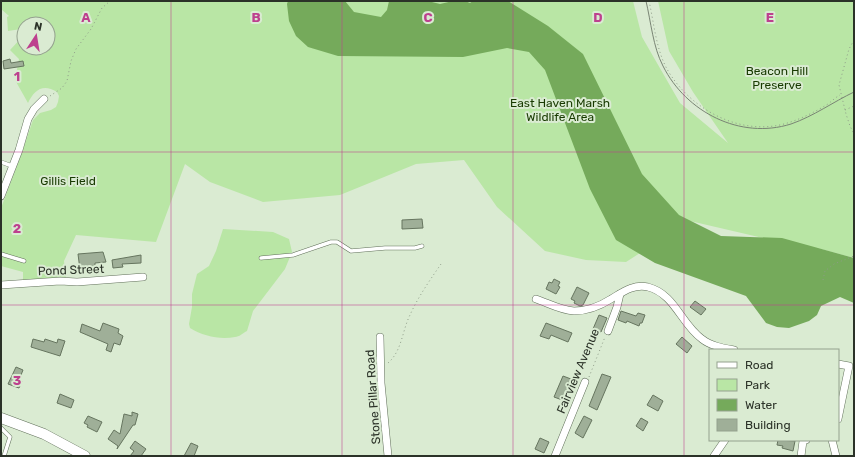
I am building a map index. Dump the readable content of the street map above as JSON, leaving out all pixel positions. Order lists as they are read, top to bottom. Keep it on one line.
{"streets":{"street":["Pond Street","Fairview Avenue","Stone Pillar Road"]},"parks":["Beacon Hill Preserve","East Haven Marsh Wildlife Area","Gillis Field"],"legend":["Road","Park","Water","Building"],"north":"top","grid":{"columns":["A","B","C","D","E"],"rows":["1","2","3"]}}
